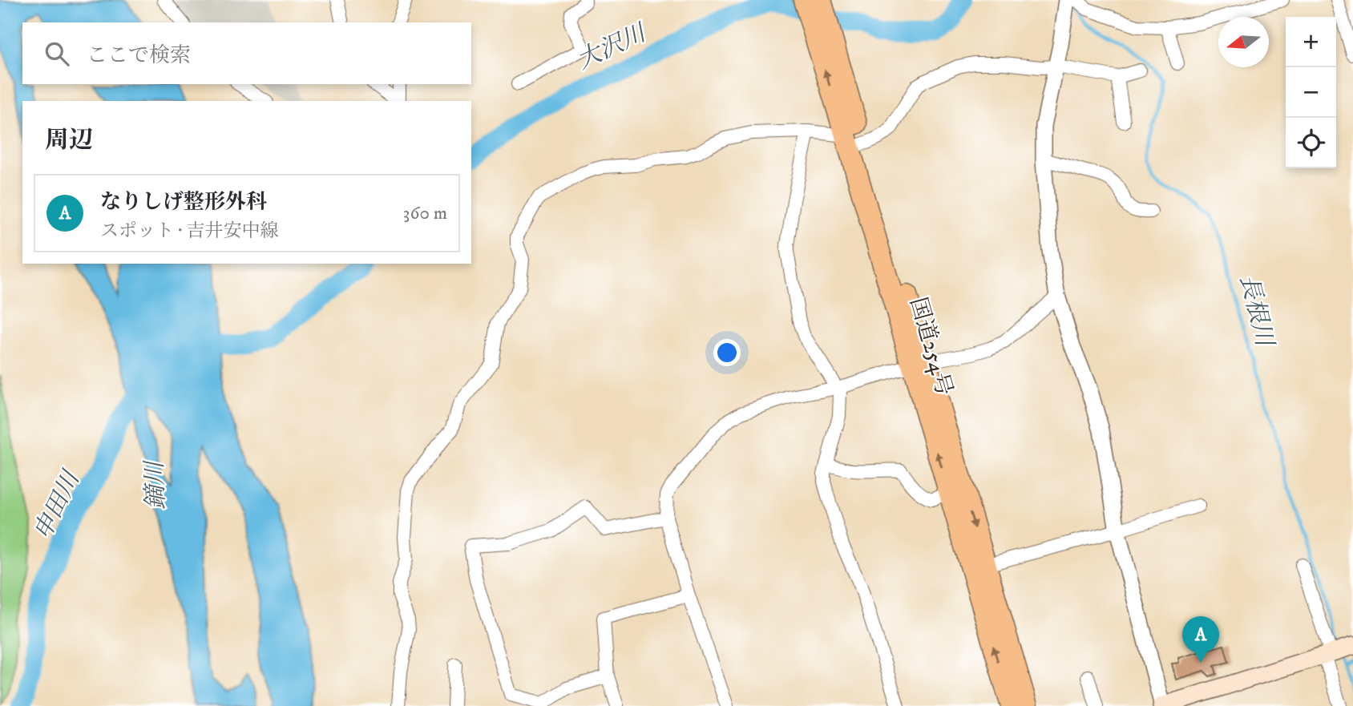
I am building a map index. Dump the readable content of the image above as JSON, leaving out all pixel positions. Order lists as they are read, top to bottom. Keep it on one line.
{"streets":{"highway":["国道254号"]},"water":["大沢川","長根川","鏑川","申田川"],"north":"left","page":{"map_buttons":["+","−"],"search":"ここで検索","heading":"周辺","list":[{"mark":"A","name":"なりしげ整形外科","note":"スポット · 吉井安中線","value":"360 m"}],"pins":"A"}}
